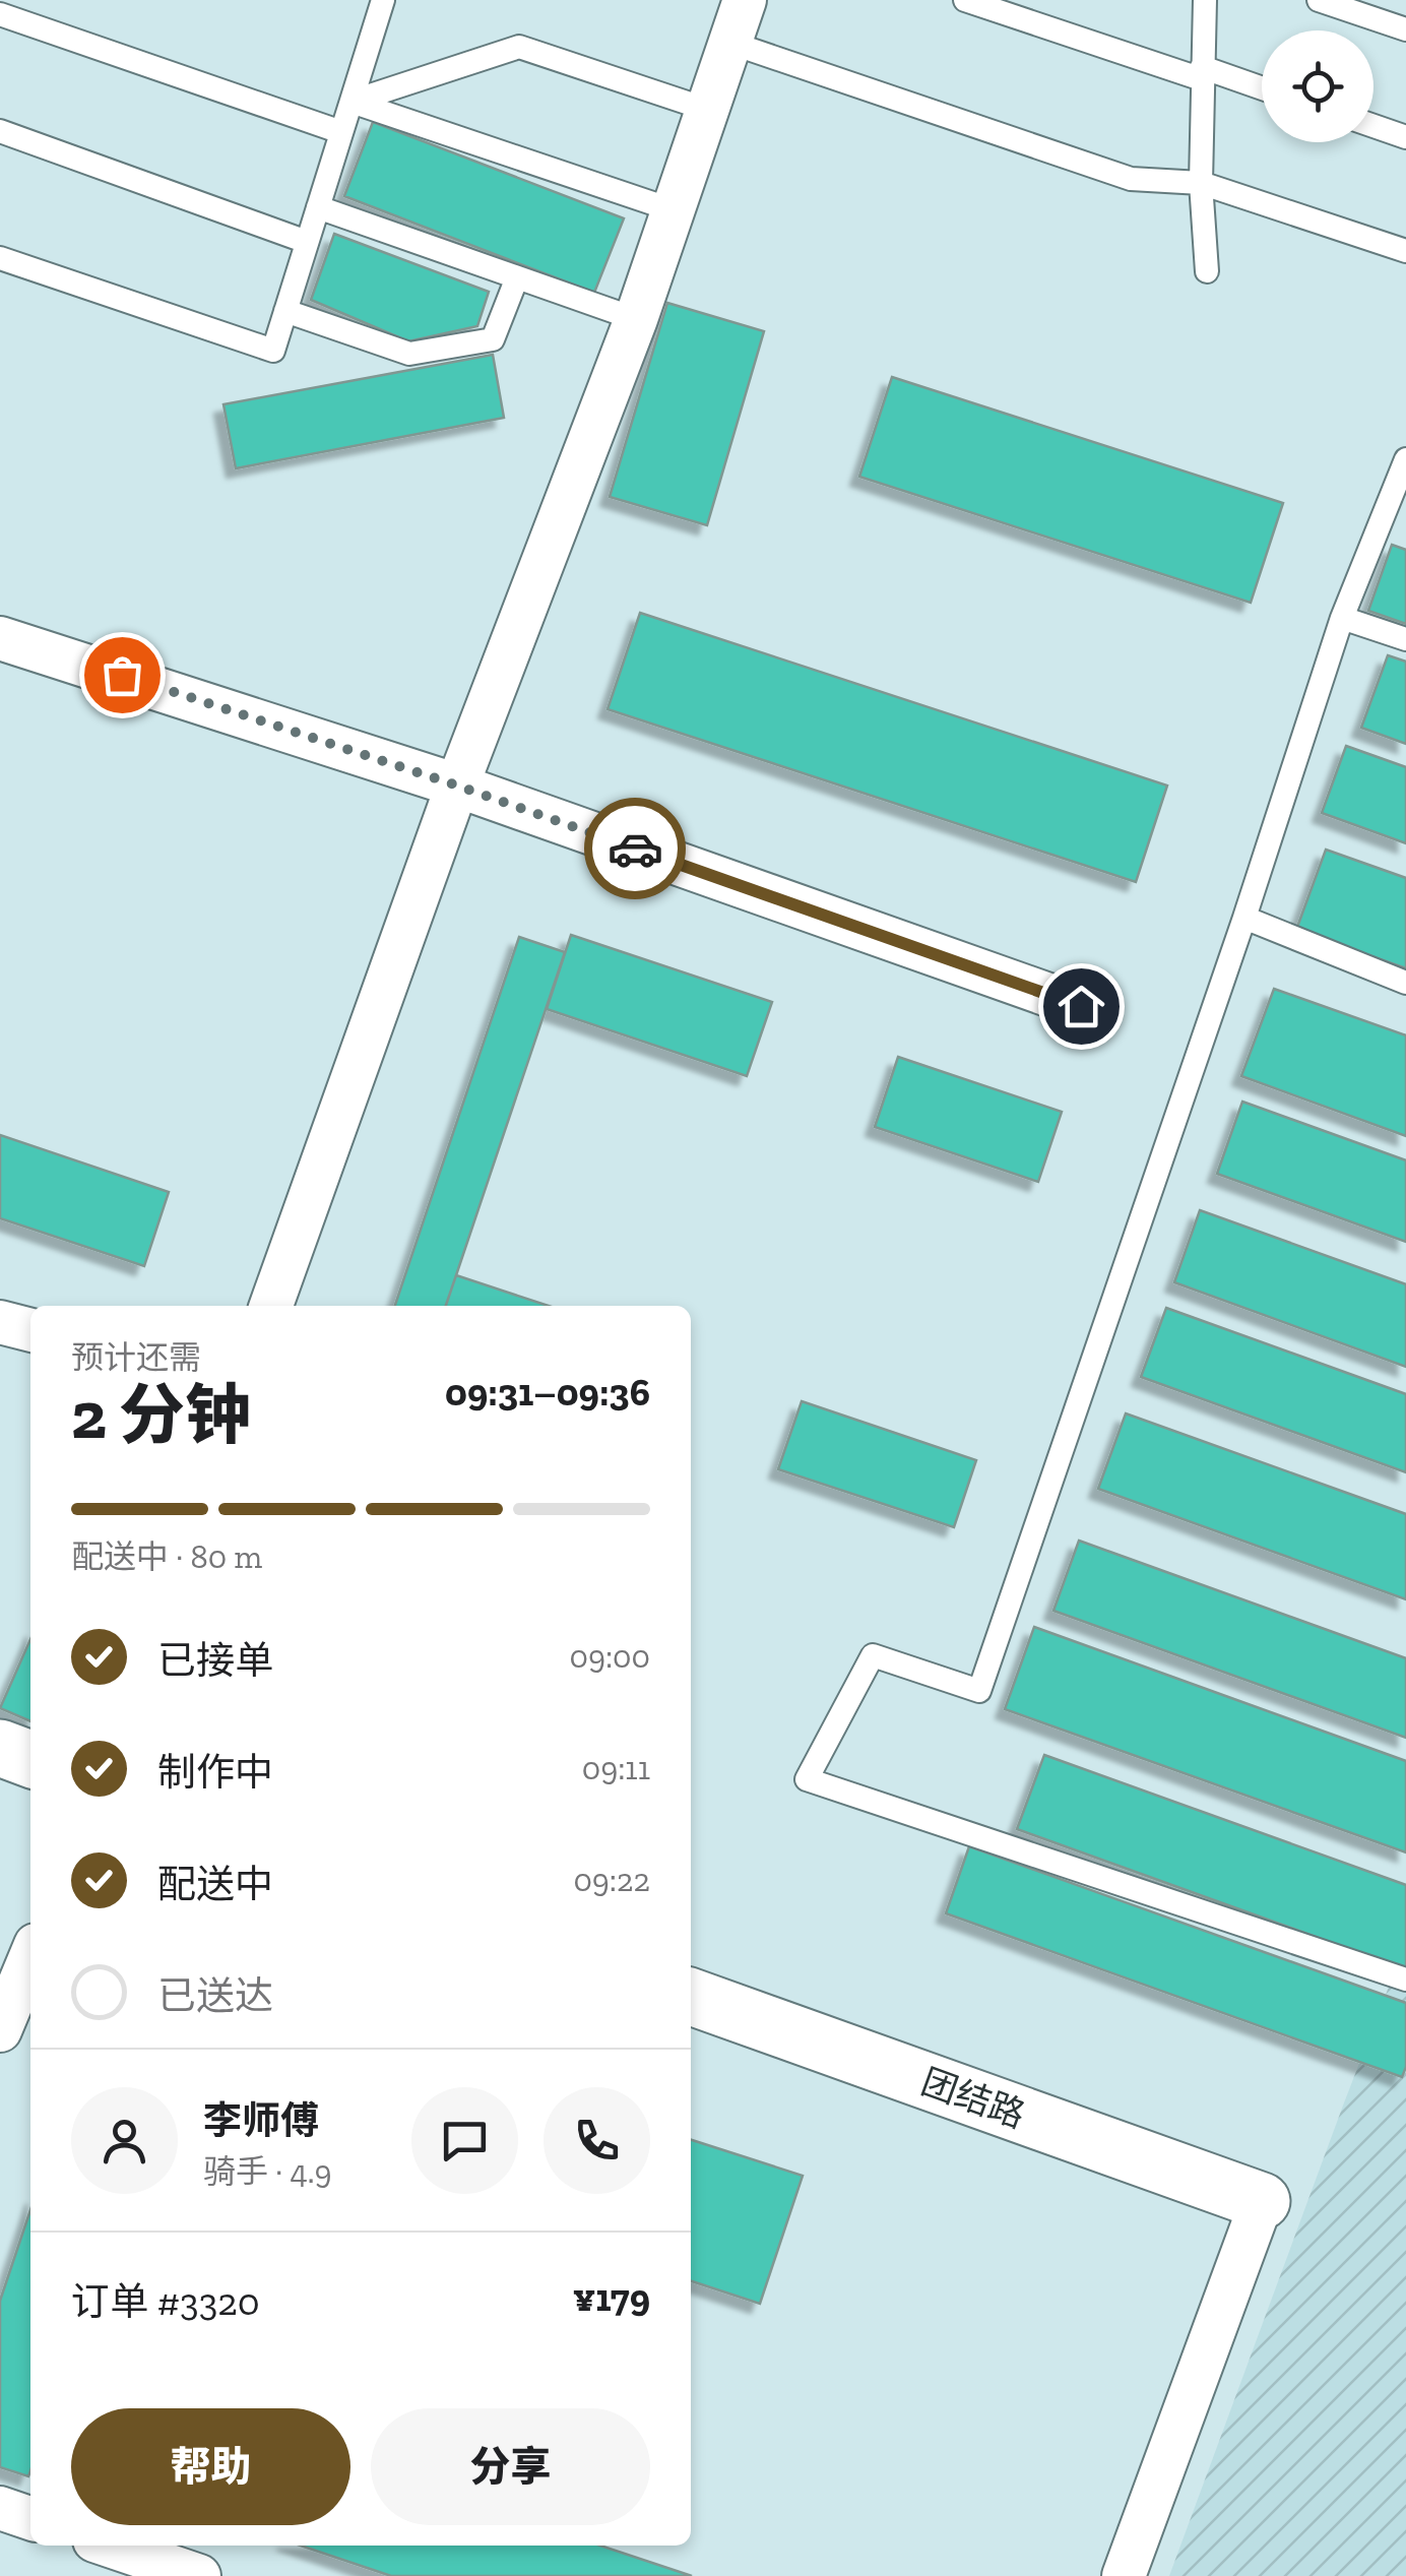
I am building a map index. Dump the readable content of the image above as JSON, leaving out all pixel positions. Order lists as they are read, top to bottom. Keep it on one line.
{"streets":{"street":["团结路"]},"page":{"heading":["2 分钟","预计还需","09:31–09:36"],"panel":["李师傅","骑手 · 4.9","订单 #3320","¥179"],"bar":"配送中 · 80 m","list":[["已接单","09:00"],["制作中","09:11"],["配送中","09:22"],"已送达"],"buttons":["帮助","分享"]}}
